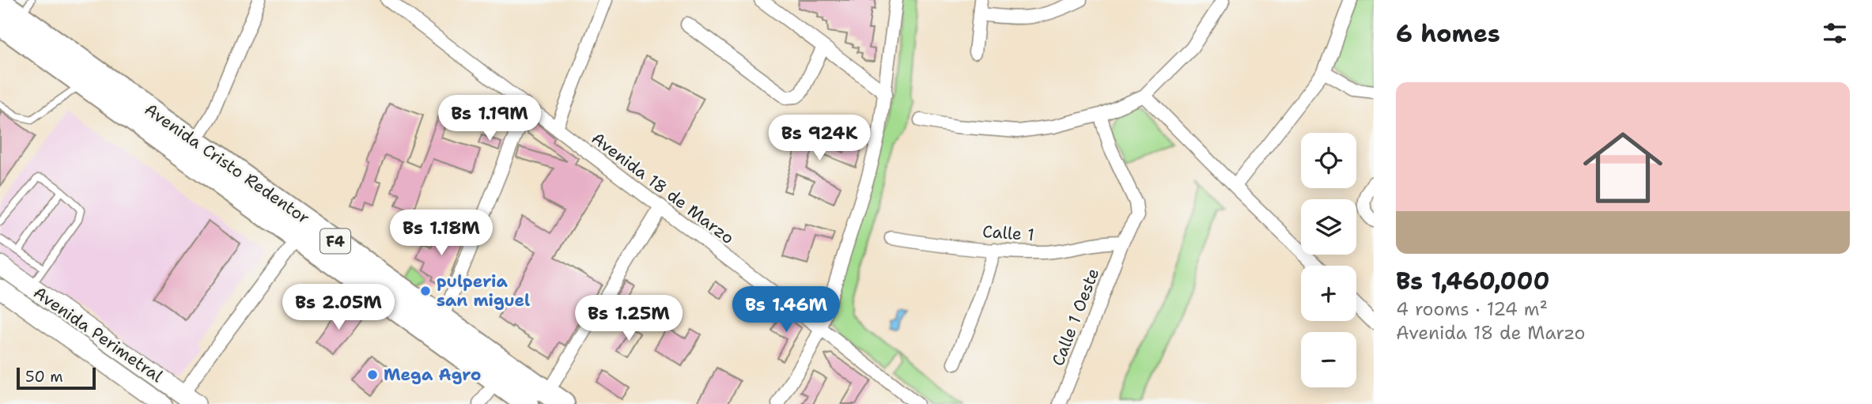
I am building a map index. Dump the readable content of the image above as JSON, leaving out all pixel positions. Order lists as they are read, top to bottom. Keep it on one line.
{"streets":{"highway":["Avenida Cristo Redentor","F4"],"street":["Avenida 18 de Marzo","Calle 1","Calle 1 Oeste","Avenida Perimetral"]},"crossings":[["Calle 1","Calle 1 Oeste"]],"places":["pulperia san miguel","Mega Agro"],"scale_bar":"50 m","page":{"heading":"6 homes","list":[{"name":"Bs 1,460,000","note":"4 rooms · 124 m² · Avenida 18 de Marzo"}],"price":["Bs 1.19M","Bs 924K","Bs 1.18M","Bs 2.05M","Bs 1.46M","Bs 1.25M"],"map_buttons":["+","−"],"scale":"50 m"}}
